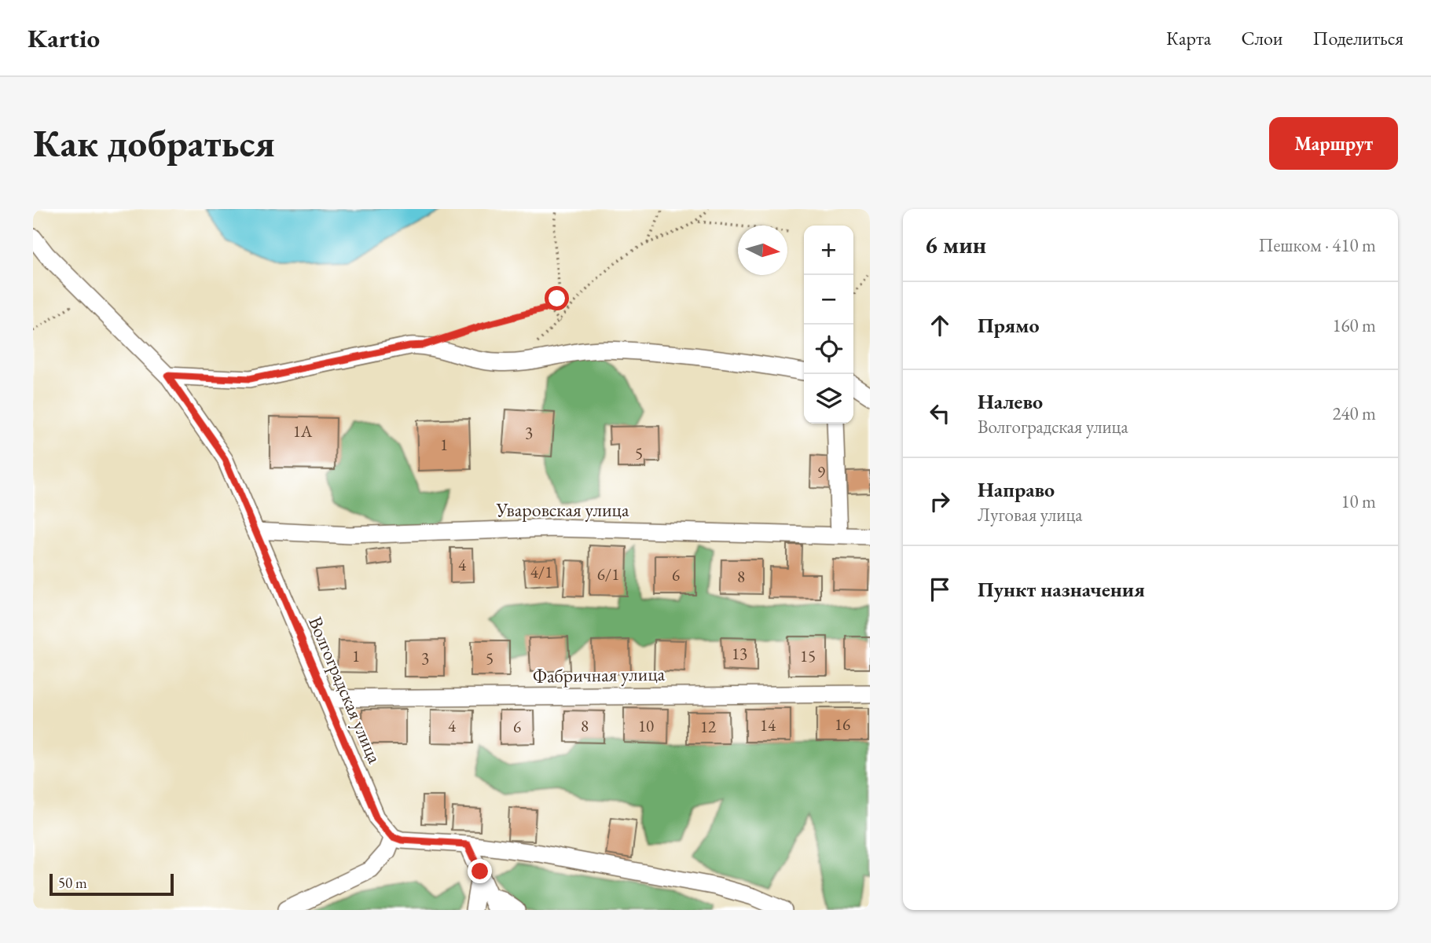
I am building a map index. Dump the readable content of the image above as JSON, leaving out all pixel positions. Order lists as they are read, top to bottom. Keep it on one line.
{"streets":{"street":["Уваровская улица","Фабричная улица","Волгоградская улица"]},"crossings":[["Уваровская улица","Волгоградская улица"],["Фабричная улица","Волгоградская улица"]],"house_numbers":["1А","3","1","5","9","4","4/1","6/1","6","8","13","1","15","3","5","16","14","4","8","10","6","12"],"scale_bar":"50 m","north":"right","page":{"header":"Kartio","nav":["Карта","Слои","Поделиться"],"buttons":"Маршрут","title":"Как добраться","heading":["6 мин","Пешком · 410 m"],"map_buttons":["+","−"],"list":[["Прямо","160 m"],["Налево","Волгоградская улица","240 m"],["Направо","Луговая улица","10 m"],"Пункт назначения"],"scale":"50 m"}}
